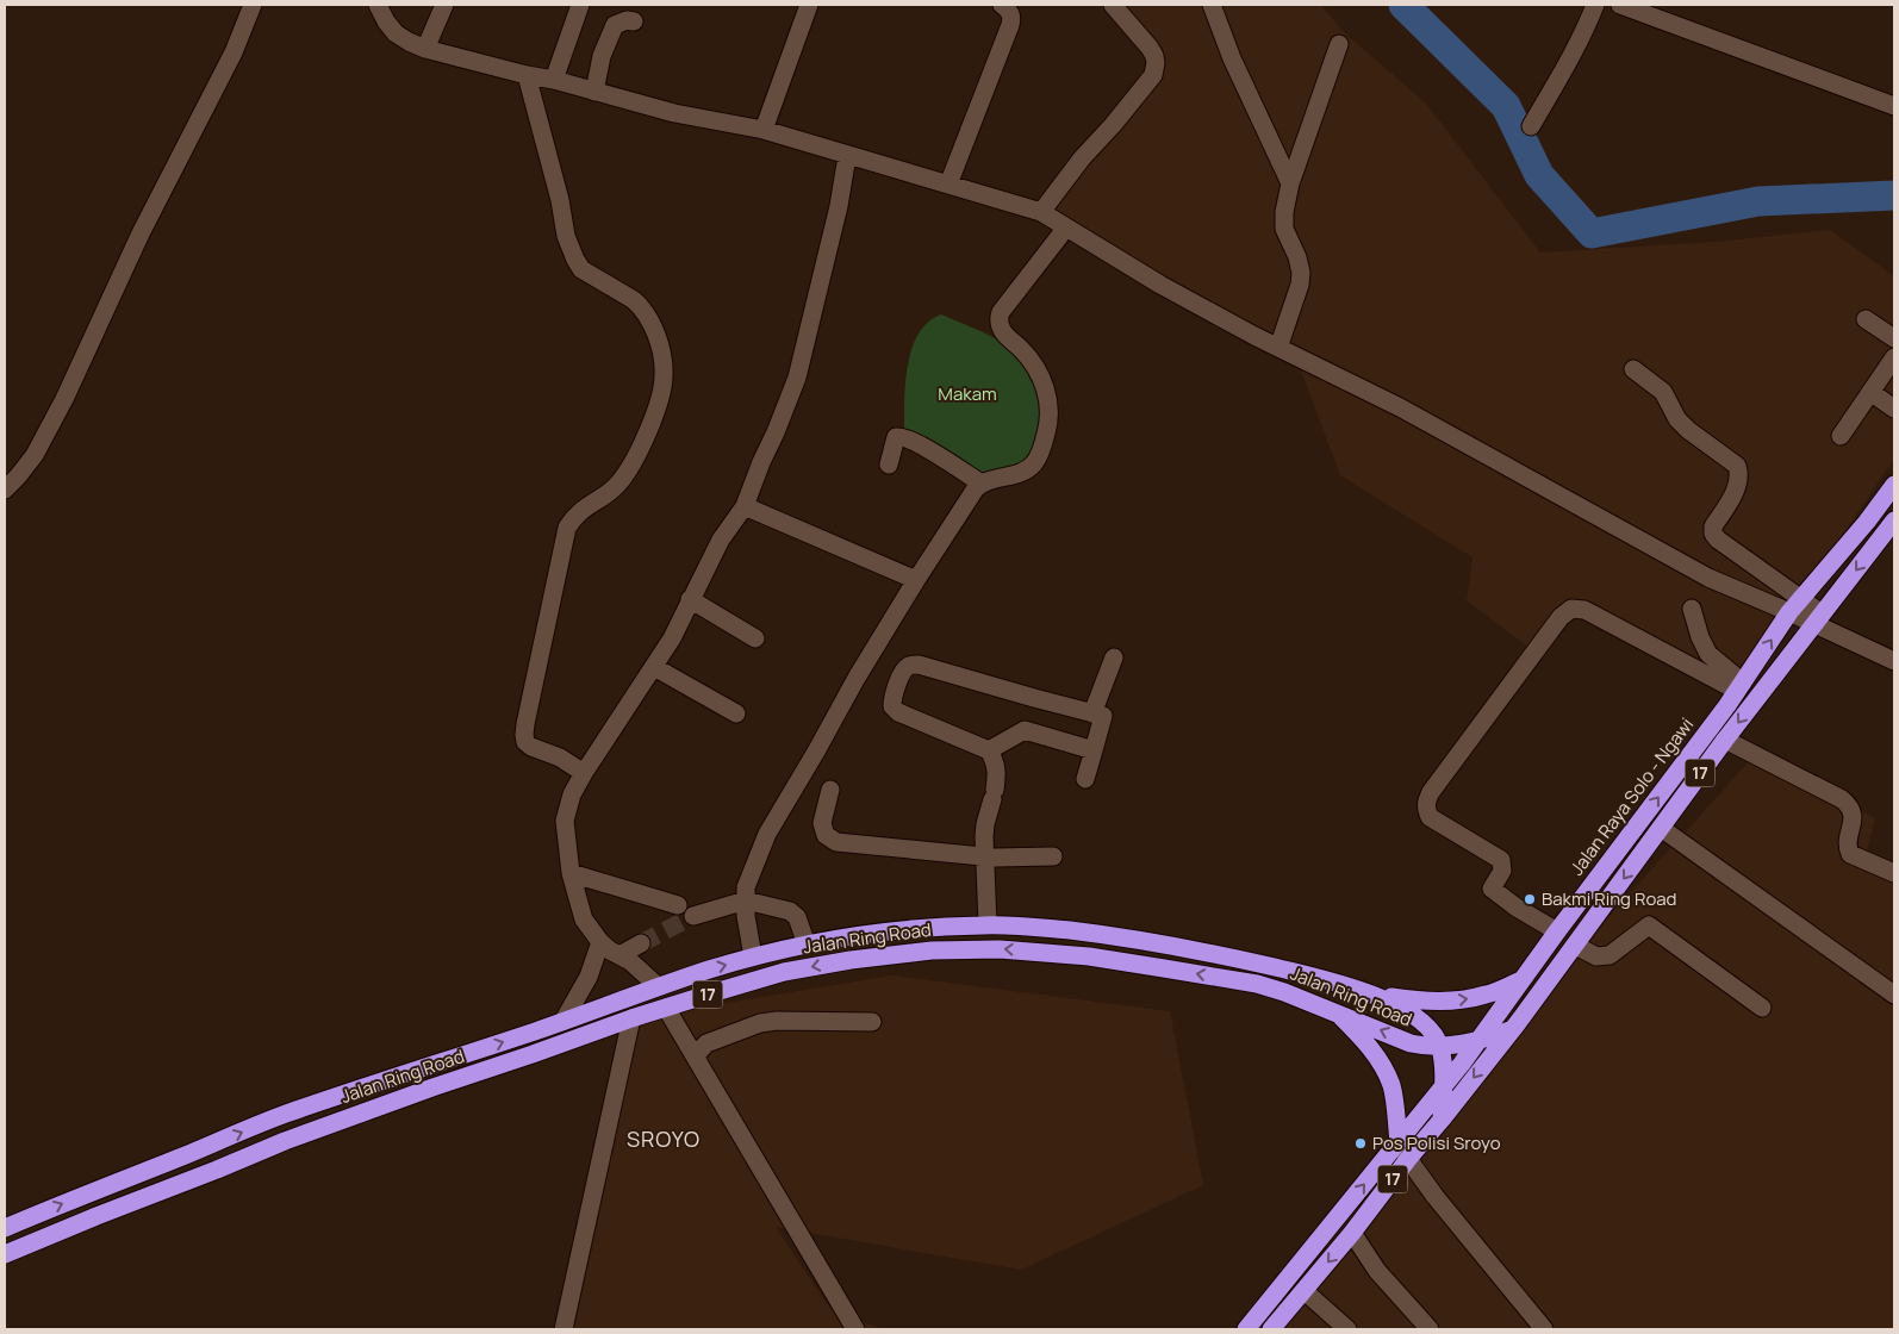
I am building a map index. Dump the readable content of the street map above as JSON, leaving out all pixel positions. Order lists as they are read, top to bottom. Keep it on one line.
{"streets":{"highway":["17","Jalan Raya Solo - Ngawi","Jalan Ring Road"]},"crossings":[["17","Jalan Raya Solo - Ngawi"],["17","Jalan Ring Road"]],"districts":["SROYO"],"parks":["Makam"],"places":["Bakmi Ring Road","Pos Polisi Sroyo"]}
